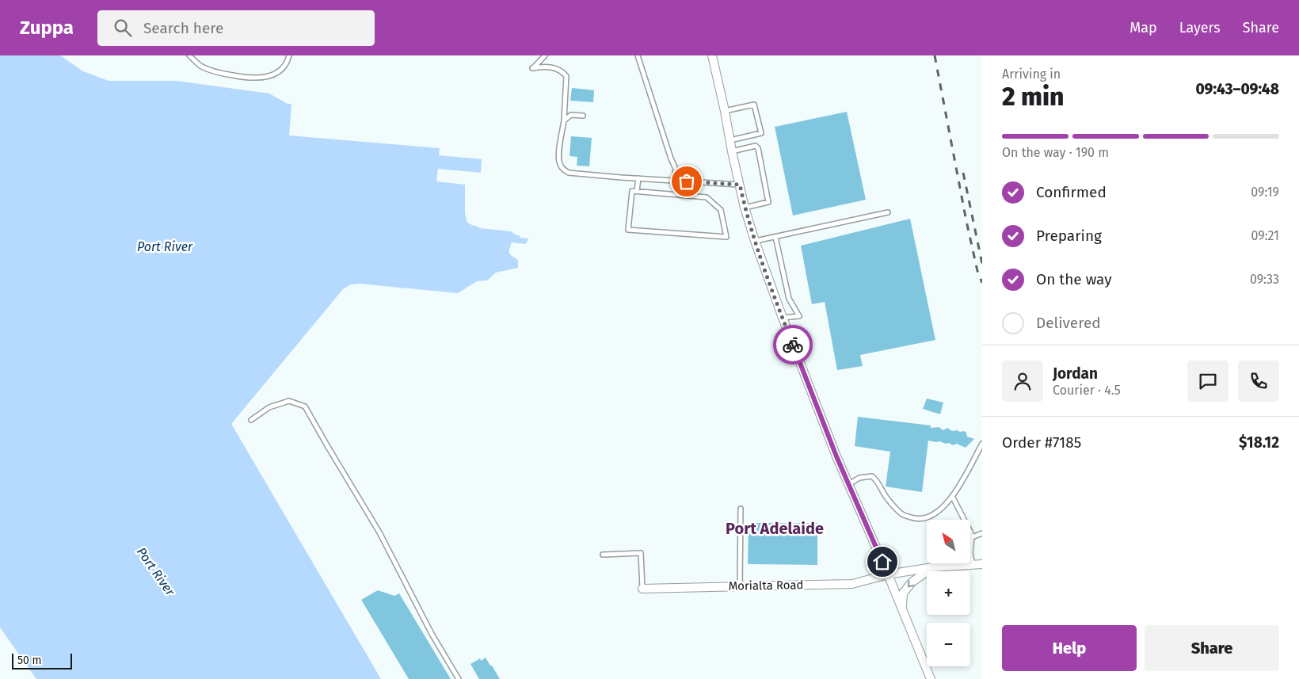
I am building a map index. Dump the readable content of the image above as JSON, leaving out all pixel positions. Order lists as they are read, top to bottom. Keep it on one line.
{"streets":{"street":["Morialta Road"]},"districts":["Port Adelaide"],"water":["Port River"],"scale_bar":"50 m","north":"top left","page":{"header":"Zuppa","search":"Search here","nav":["Map","Layers","Share"],"heading":["2 min","Arriving in","09:43–09:48"],"panel":["Jordan","Courier · 4.5","Order #7185","$18.12"],"bar":"On the way · 190 m","list":[["Confirmed","09:19"],["Preparing","09:21"],["On the way","09:33"],"Delivered"],"map_buttons":["+","−"],"buttons":["Help","Share"],"scale":"50 m"}}
